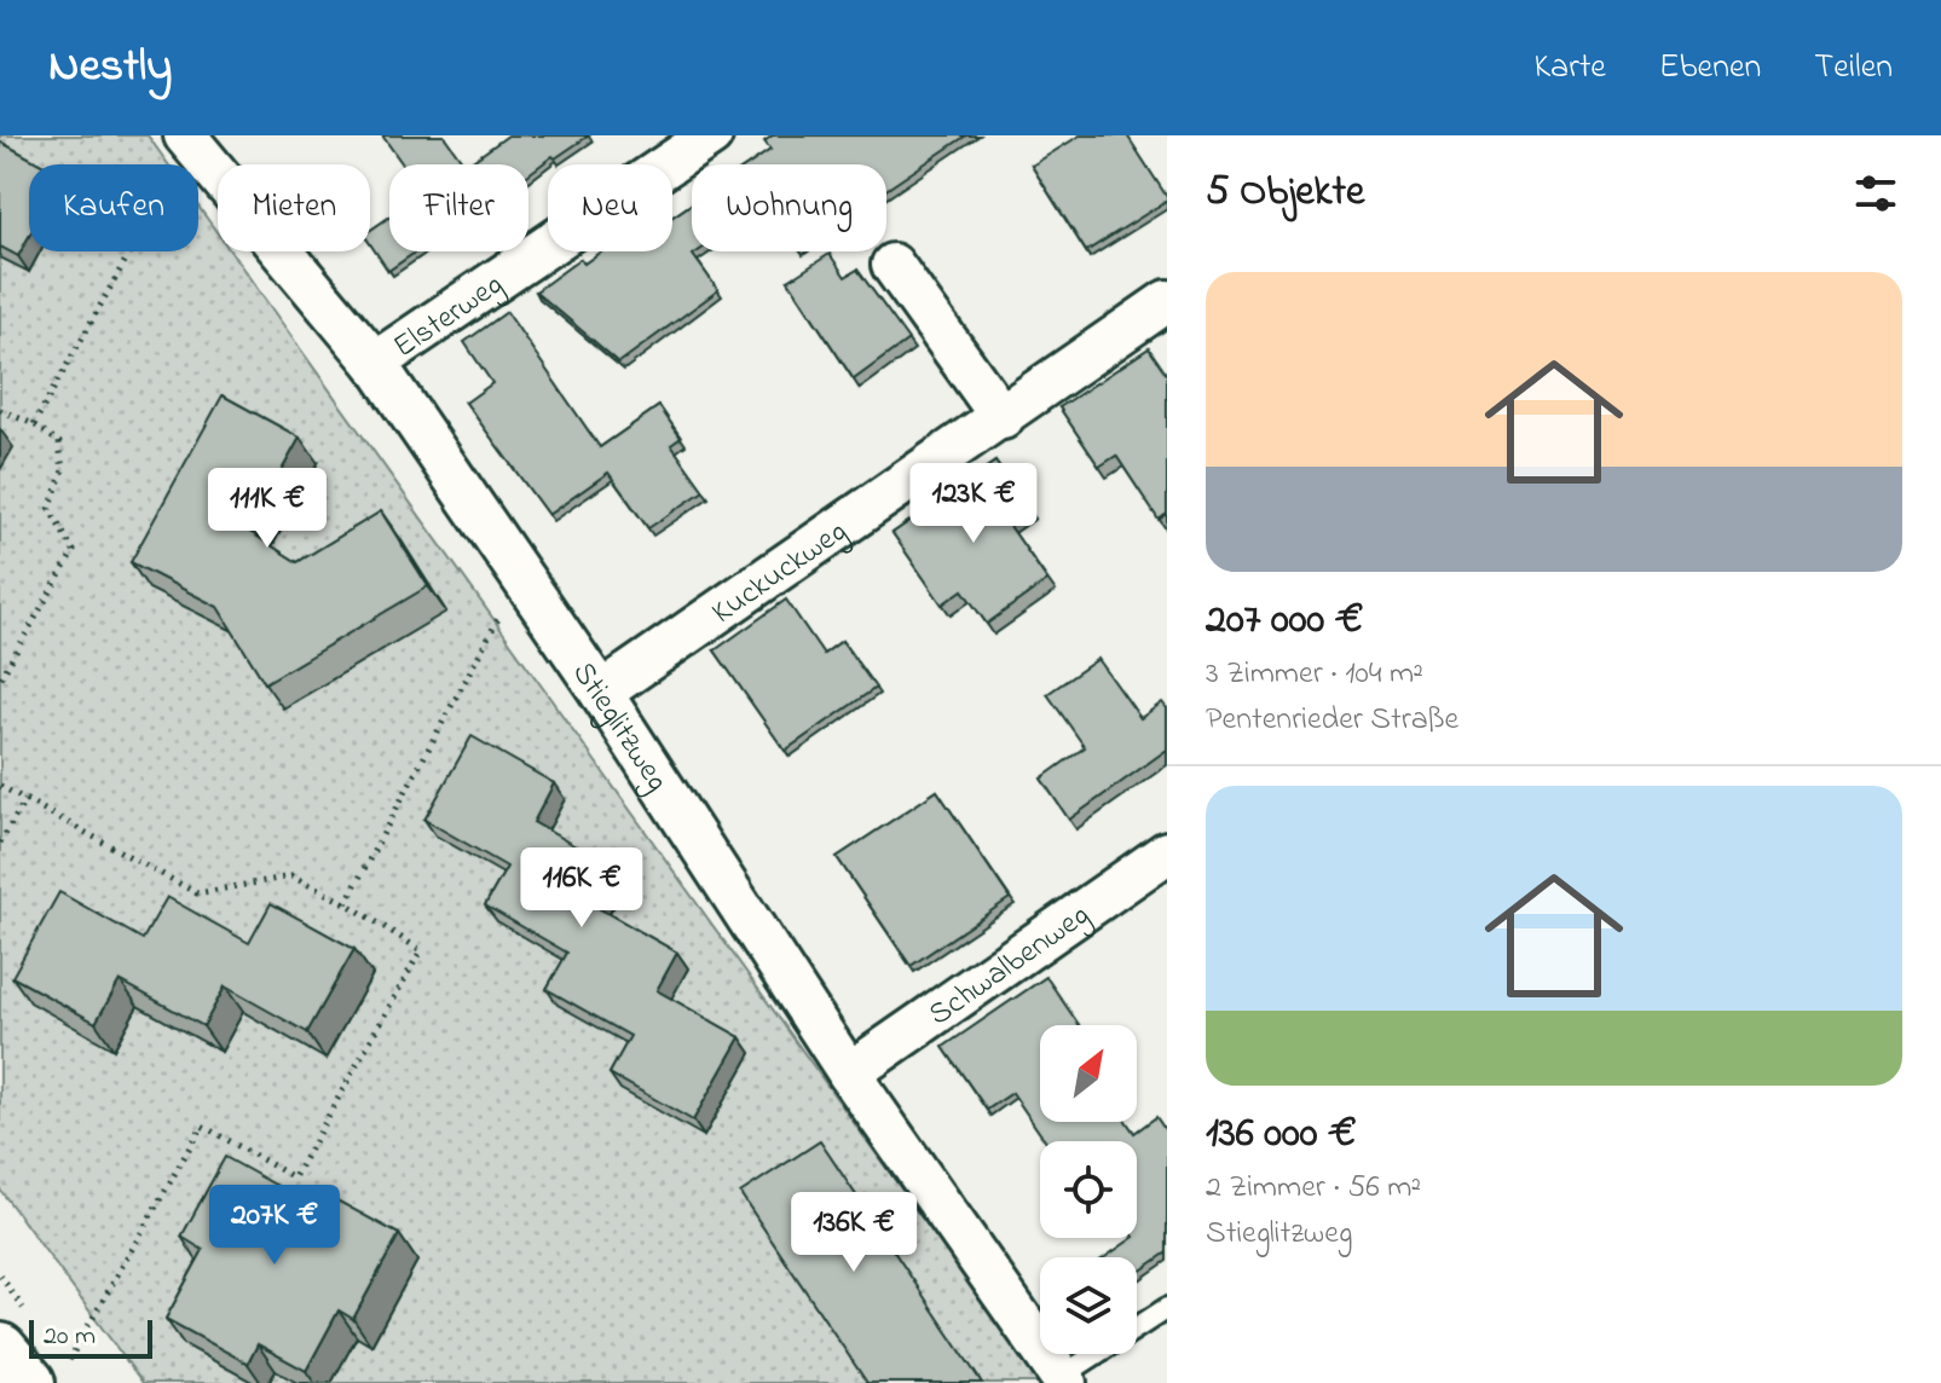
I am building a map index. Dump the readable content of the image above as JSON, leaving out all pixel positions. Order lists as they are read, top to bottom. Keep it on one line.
{"streets":{"street":["Elsterweg","Kuckuckweg","Stieglitzweg","Schwalbenweg"]},"crossings":[["Elsterweg","Stieglitzweg"],["Kuckuckweg","Stieglitzweg"],["Stieglitzweg","Schwalbenweg"]],"scale_bar":"20 m","north":"top right","page":{"header":"Nestly","nav":["Karte","Ebenen","Teilen"],"heading":"5 Objekte","chip":["Kaufen","Mieten","Filter","Neu","Wohnung"],"list":[{"name":"207 000 €","note":"3 Zimmer · 104 m² · Pentenrieder Straße"},{"name":"136 000 €","note":"2 Zimmer · 56 m² · Stieglitzweg"}],"price":["123K €","111K €","116K €","207K €","136K €"],"scale":"20 m"}}
